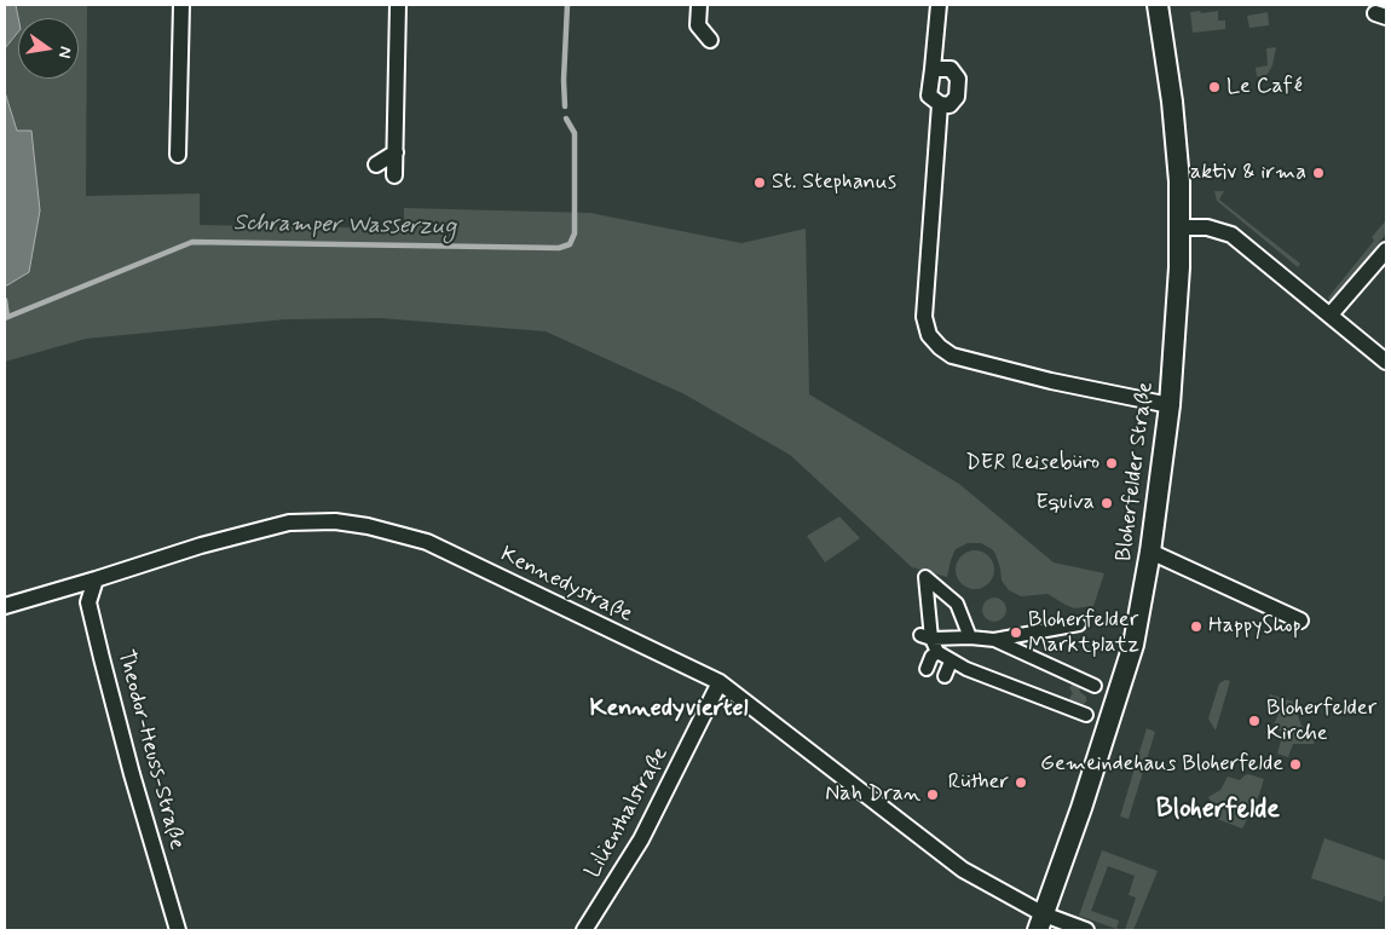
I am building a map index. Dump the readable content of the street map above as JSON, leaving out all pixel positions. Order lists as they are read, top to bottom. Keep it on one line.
{"streets":{"street":["Bloherfelder Straße","Kennedystraße","Theodor-Heuss-Straße","Lilienthalstraße"]},"crossings":[["Bloherfelder Straße","Kennedystraße"],["Kennedystraße","Theodor-Heuss-Straße"],["Kennedystraße","Lilienthalstraße"]],"districts":["Kennedyviertel","Bloherfelde"],"water":["Schramper Wasserzug"],"places":["Le Café","aktiv & irma","St. Stephanus","DER Reisebüro","Equiva","HappyShop","Bloherfelder Marktplatz","Bloherfelder Kirche","Gemeindehaus Bloherfelde","Rüther","Nah Dran"],"north":"right"}
